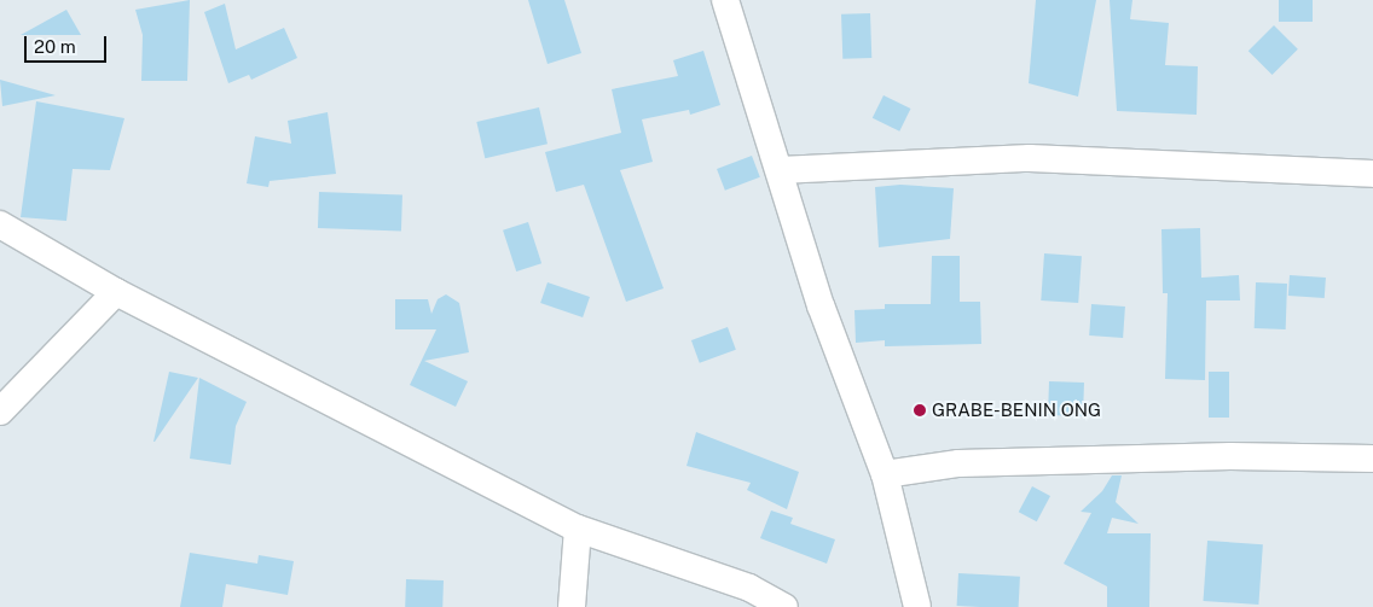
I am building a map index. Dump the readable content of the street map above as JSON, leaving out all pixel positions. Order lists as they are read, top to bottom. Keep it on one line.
{"places":["GRABE-BENIN ONG"],"scale_bar":"20 m"}
